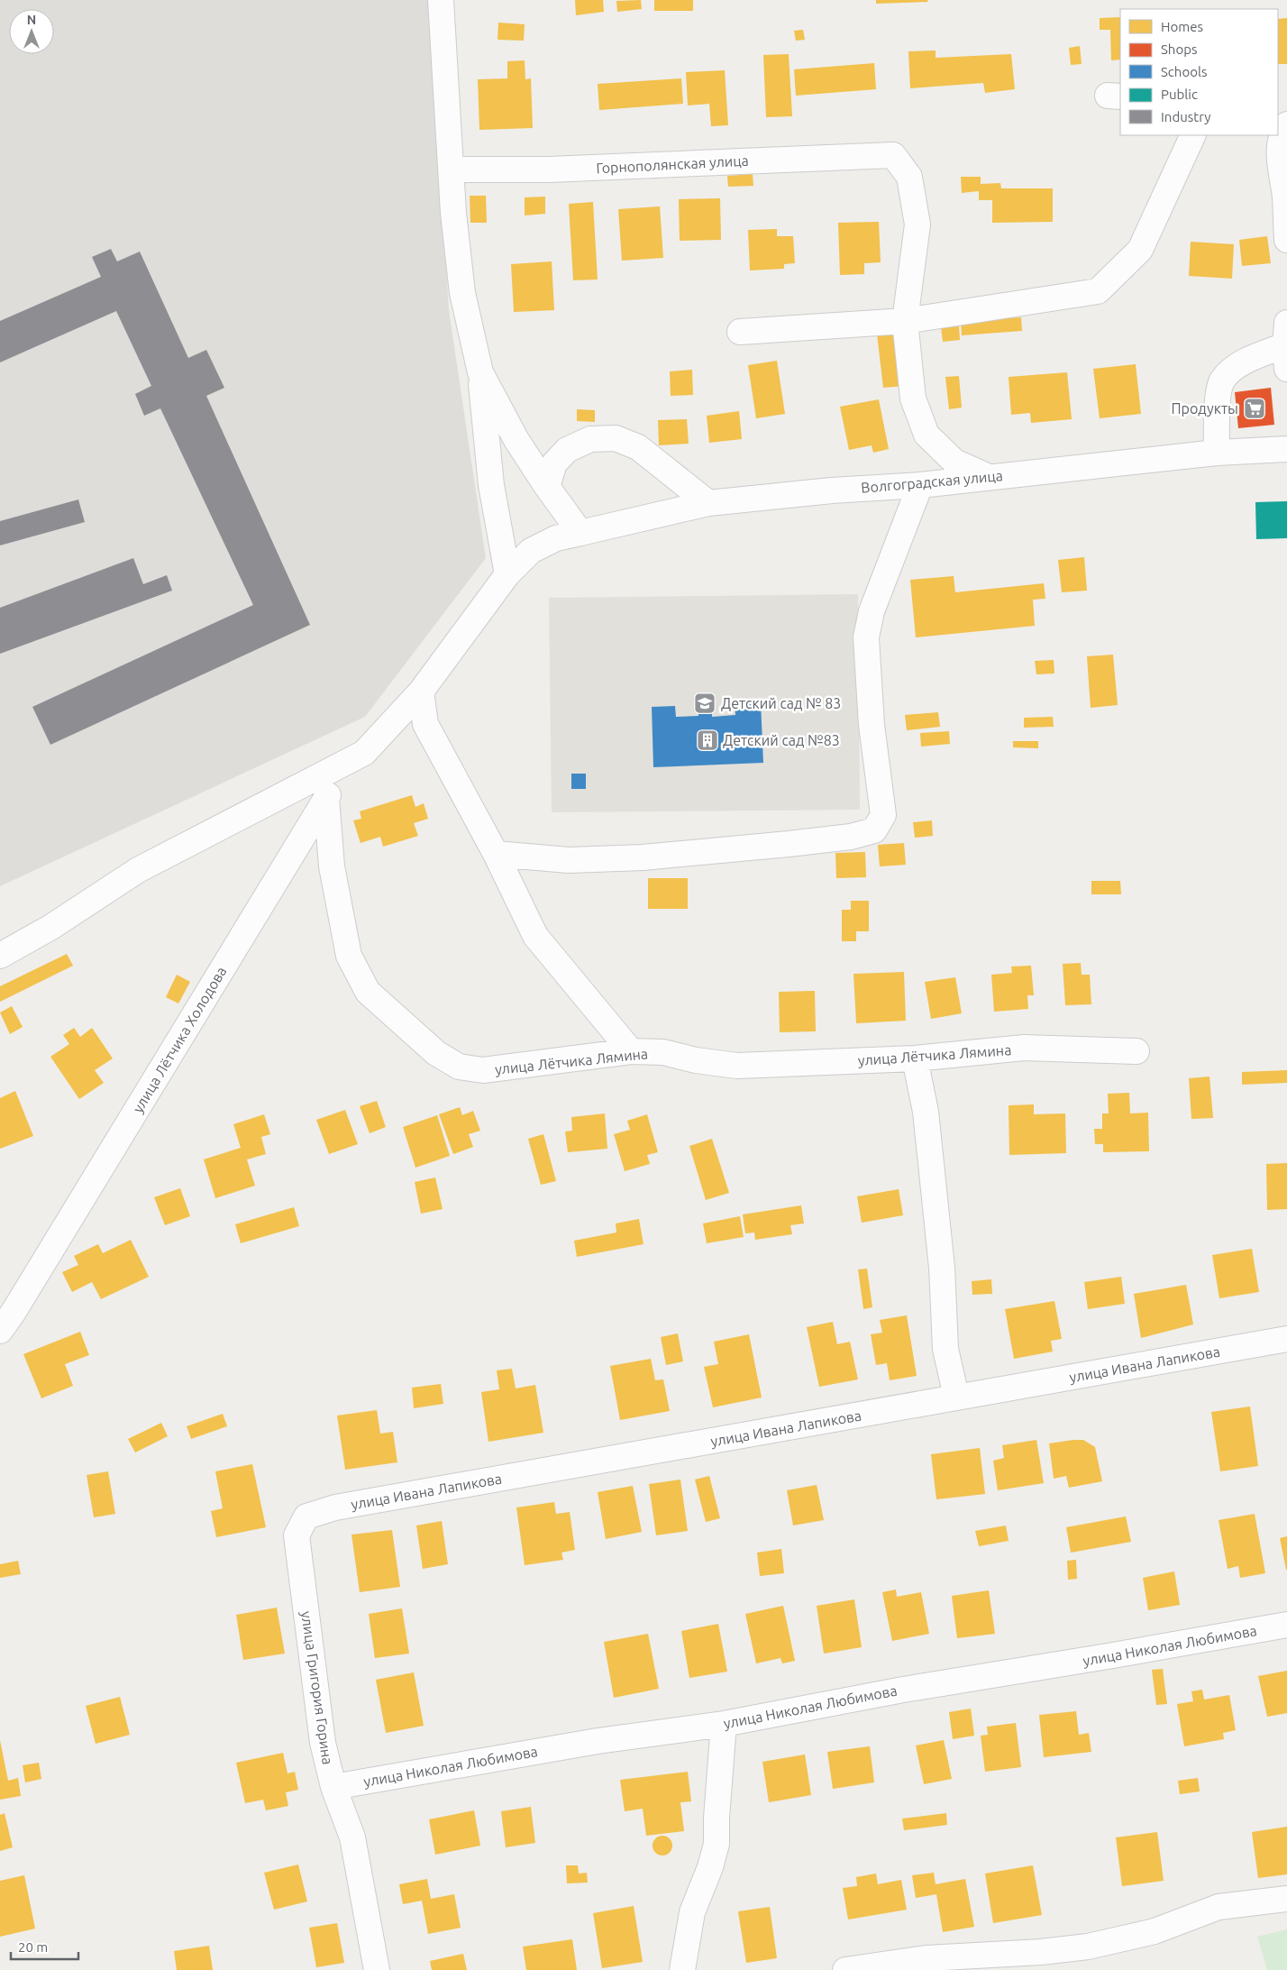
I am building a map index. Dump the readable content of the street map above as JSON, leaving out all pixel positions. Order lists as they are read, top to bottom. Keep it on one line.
{"streets":{"street":["Горнополянская улица","Волгоградская улица","улица Лётчика Холодова","улица Лётчика Лямина","улица Ивана Лапикова","улица Николая Любимова","улица Григория Горина"]},"crossings":[["Волгоградская улица","улица Лётчика Холодова"],["улица Лётчика Холодова","улица Лётчика Лямина"],["улица Ивана Лапикова","улица Григория Горина"],["улица Николая Любимова","улица Григория Горина"]],"places":{"supermarket":["Продукты"],"school or university":["Детский сад № 83"],"building":["Детский сад №83"]},"legend":["Homes","Shops","Schools","Public","Industry"],"scale_bar":"20 m","north":"top"}
